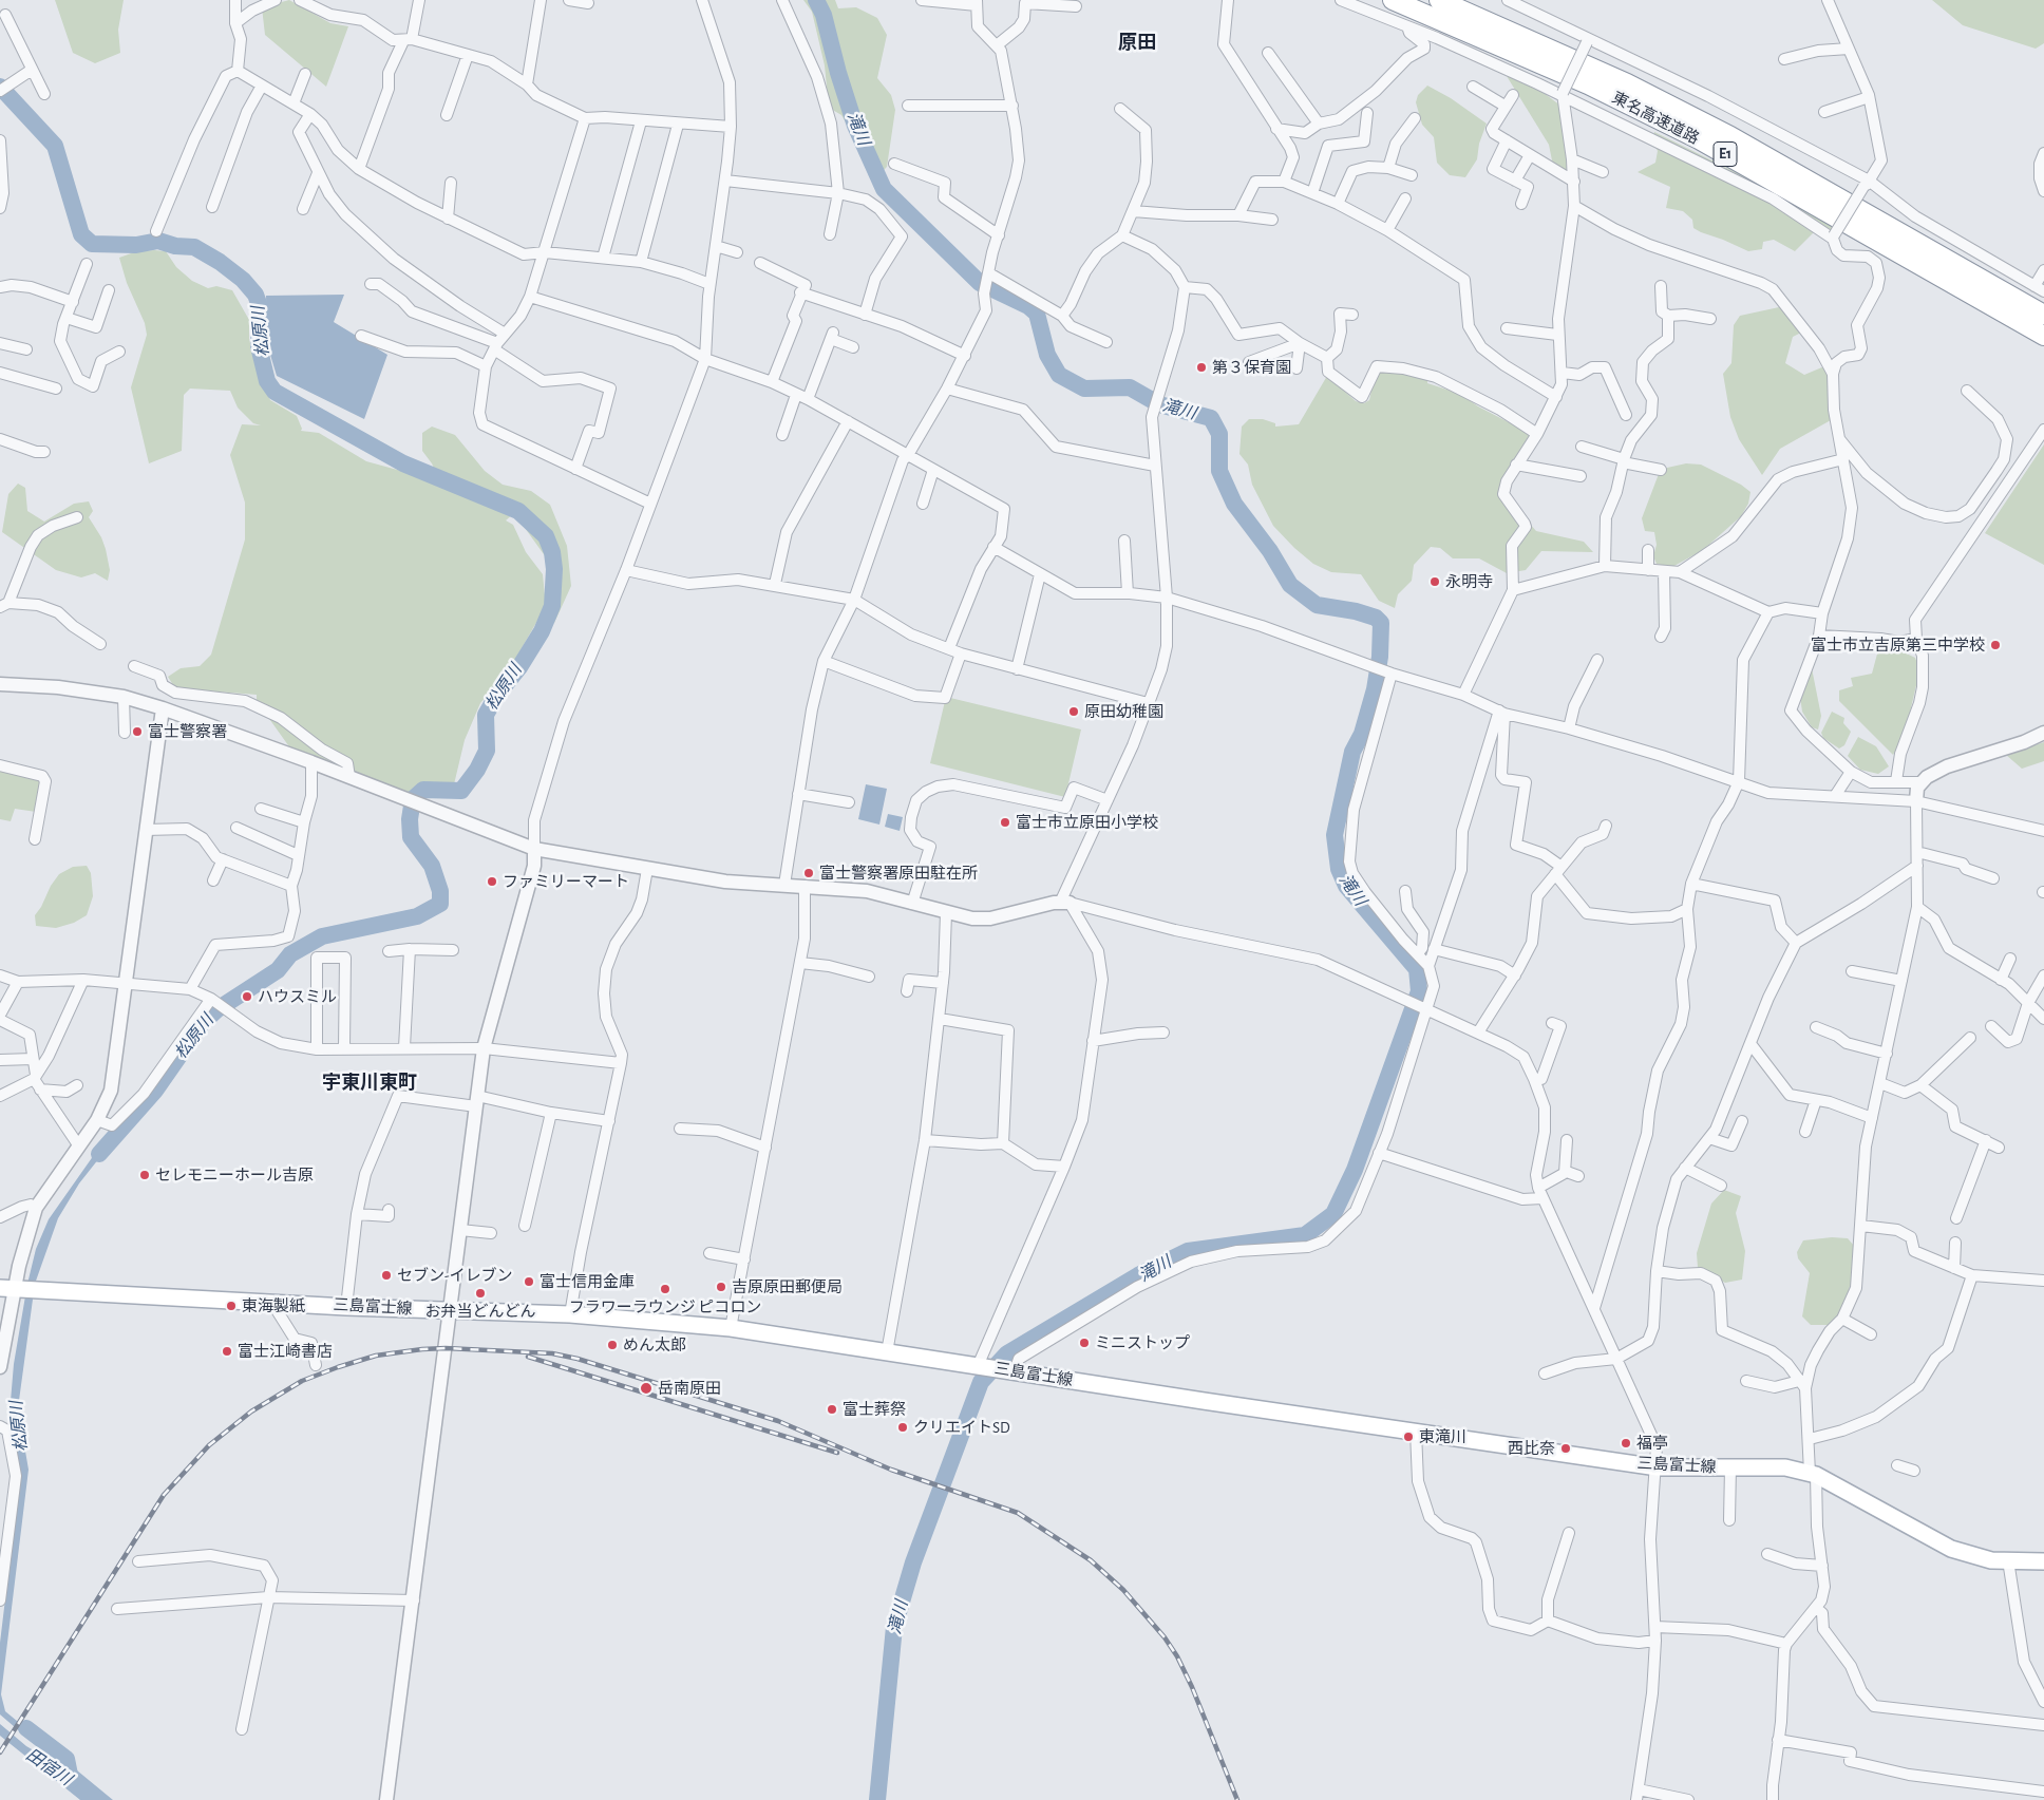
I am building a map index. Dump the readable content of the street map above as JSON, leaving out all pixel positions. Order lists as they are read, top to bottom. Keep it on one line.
{"streets":{"highway":["東名高速道路","E1"],"main road":["三島富士線"]},"districts":["原田","宇東川東町"],"water":["滝川","松原川","田宿川"],"places":["第３保育園","永明寺","富士市立吉原第三中学校","原田幼稚園","富士警察署","富士市立原田小学校","富士警察署原田駐在所","ファミリーマート","ハウスミル","セレモニーホール吉原","セブン-イレブン","富士信用金庫","吉原原田郵便局","フラワーラウンジ ピコロン","お弁当どんどん","東海製紙","ミニストップ","めん太郎","富士江崎書店","岳南原田","富士葬祭","クリエイトSD","東滝川","福亭","西比奈"]}
